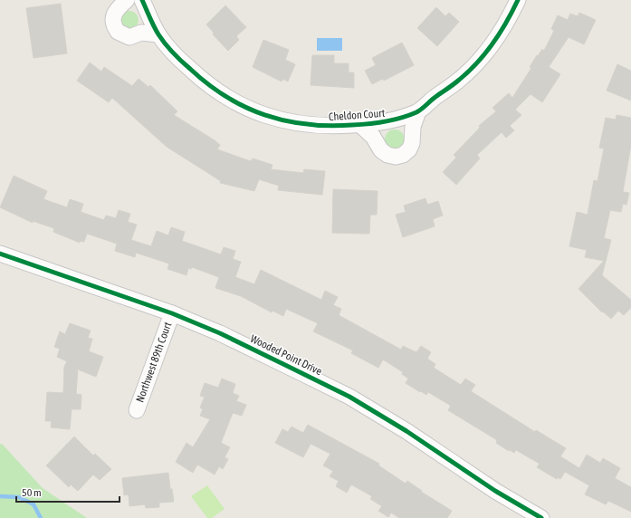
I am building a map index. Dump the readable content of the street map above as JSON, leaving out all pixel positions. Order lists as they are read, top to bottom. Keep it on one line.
{"streets":{"street":["Cheldon Court","Wooded Point Drive","Northwest 89th Court"]},"crossings":[["Wooded Point Drive","Northwest 89th Court"]],"scale_bar":"50 m"}
